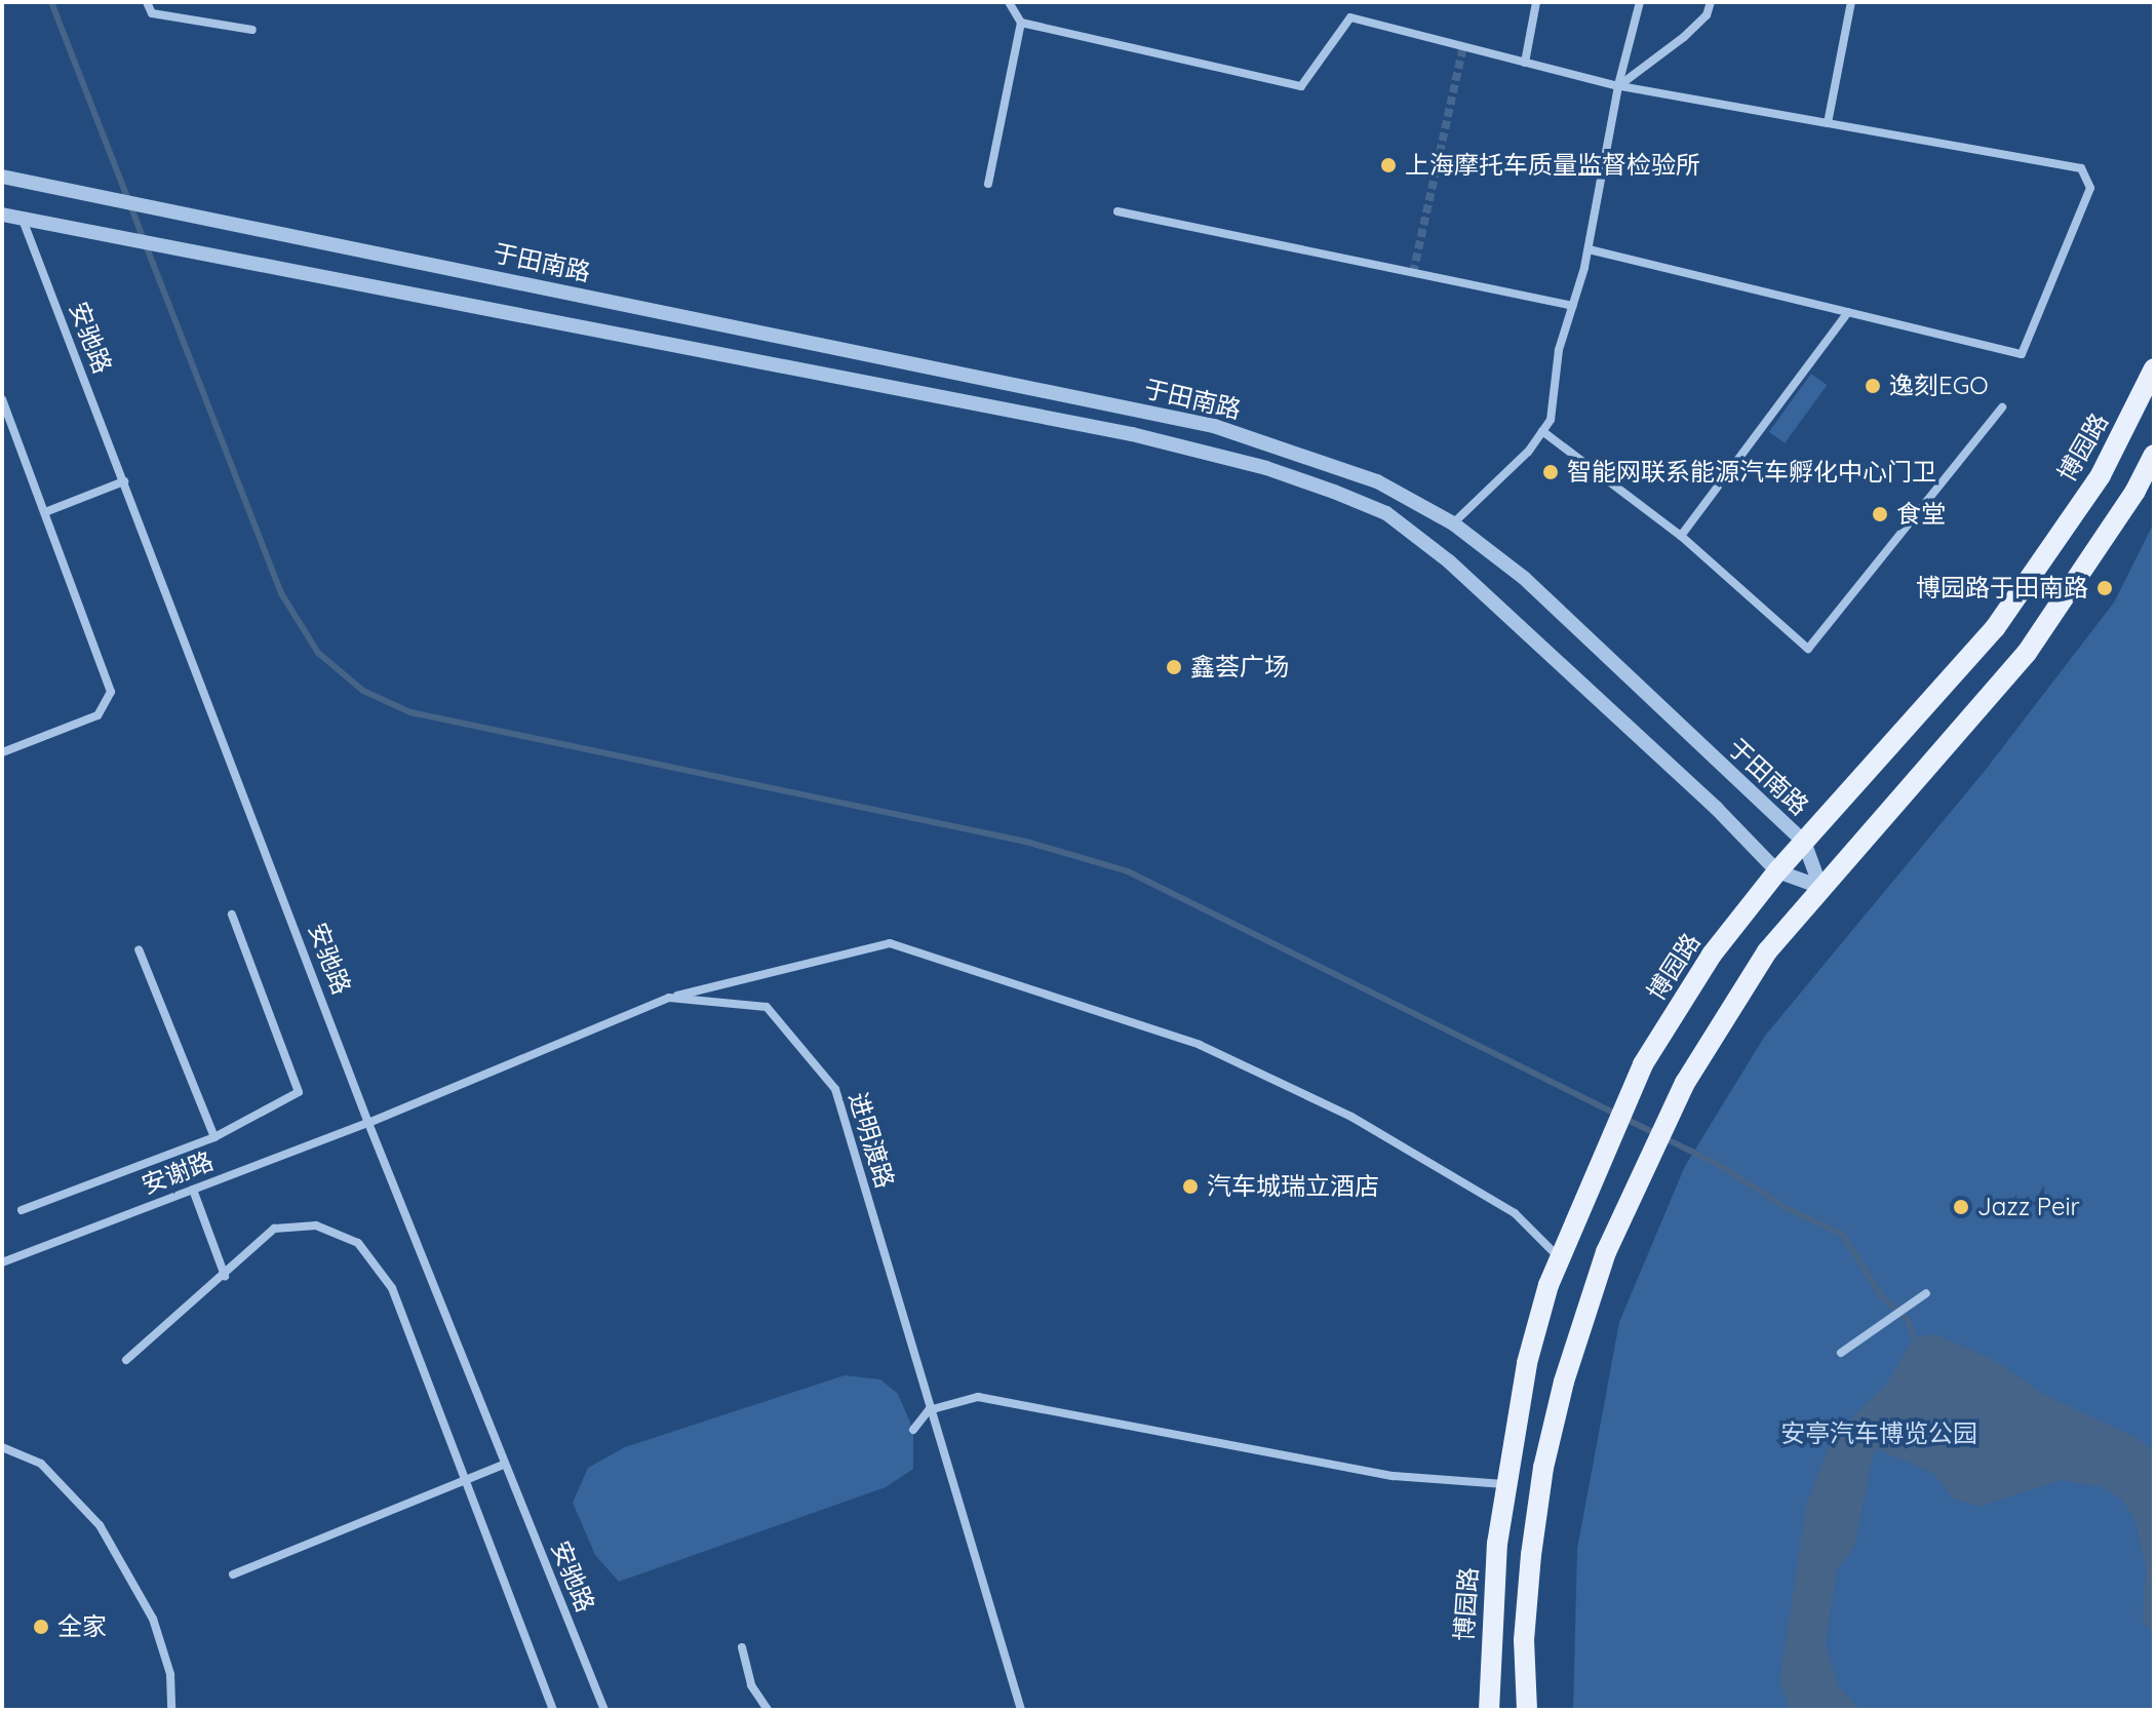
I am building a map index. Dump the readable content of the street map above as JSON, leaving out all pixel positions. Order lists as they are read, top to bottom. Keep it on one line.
{"streets":{"main road":["博园路"],"street":["于田南路","安驰路","进明渡路","安谢路"]},"crossings":[["于田南路","安驰路"],["于田南路","博园路"],["安驰路","进明渡路"],["安驰路","安谢路"],["进明渡路","安谢路"]],"parks":["安亭汽车博览公园"],"places":["上海摩托车质量监督检验所","逸刻EGO","智能网联系能源汽车孵化中心门卫","食堂","博园路于田南路","鑫荟广场","汽车城瑞立酒店","Jazz Peir","全家"]}
